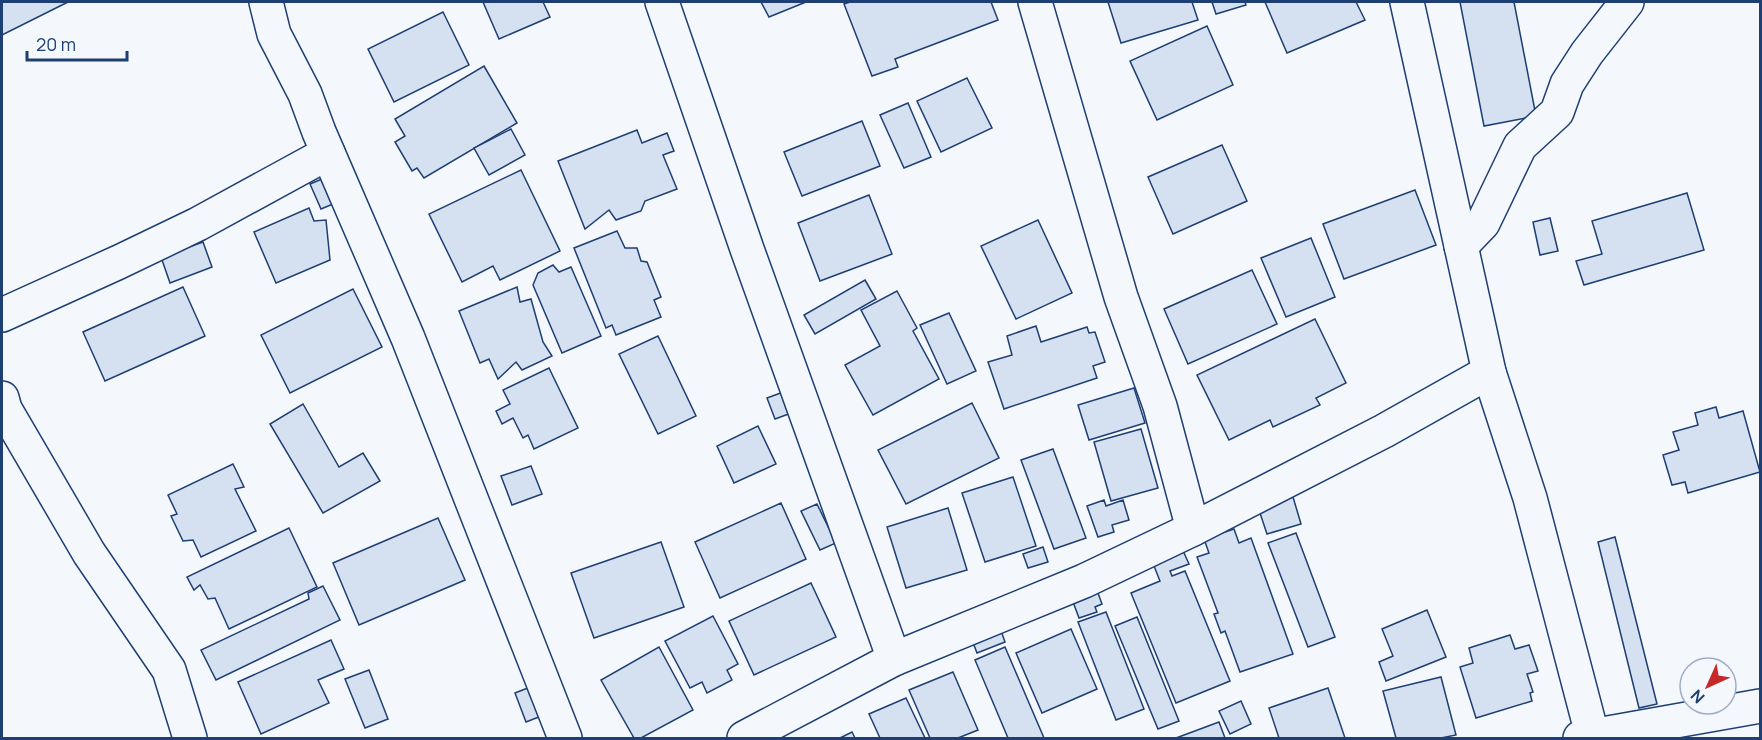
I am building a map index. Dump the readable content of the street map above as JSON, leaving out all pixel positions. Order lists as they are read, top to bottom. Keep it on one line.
{"scale_bar":"20 m","north":"bottom left"}
